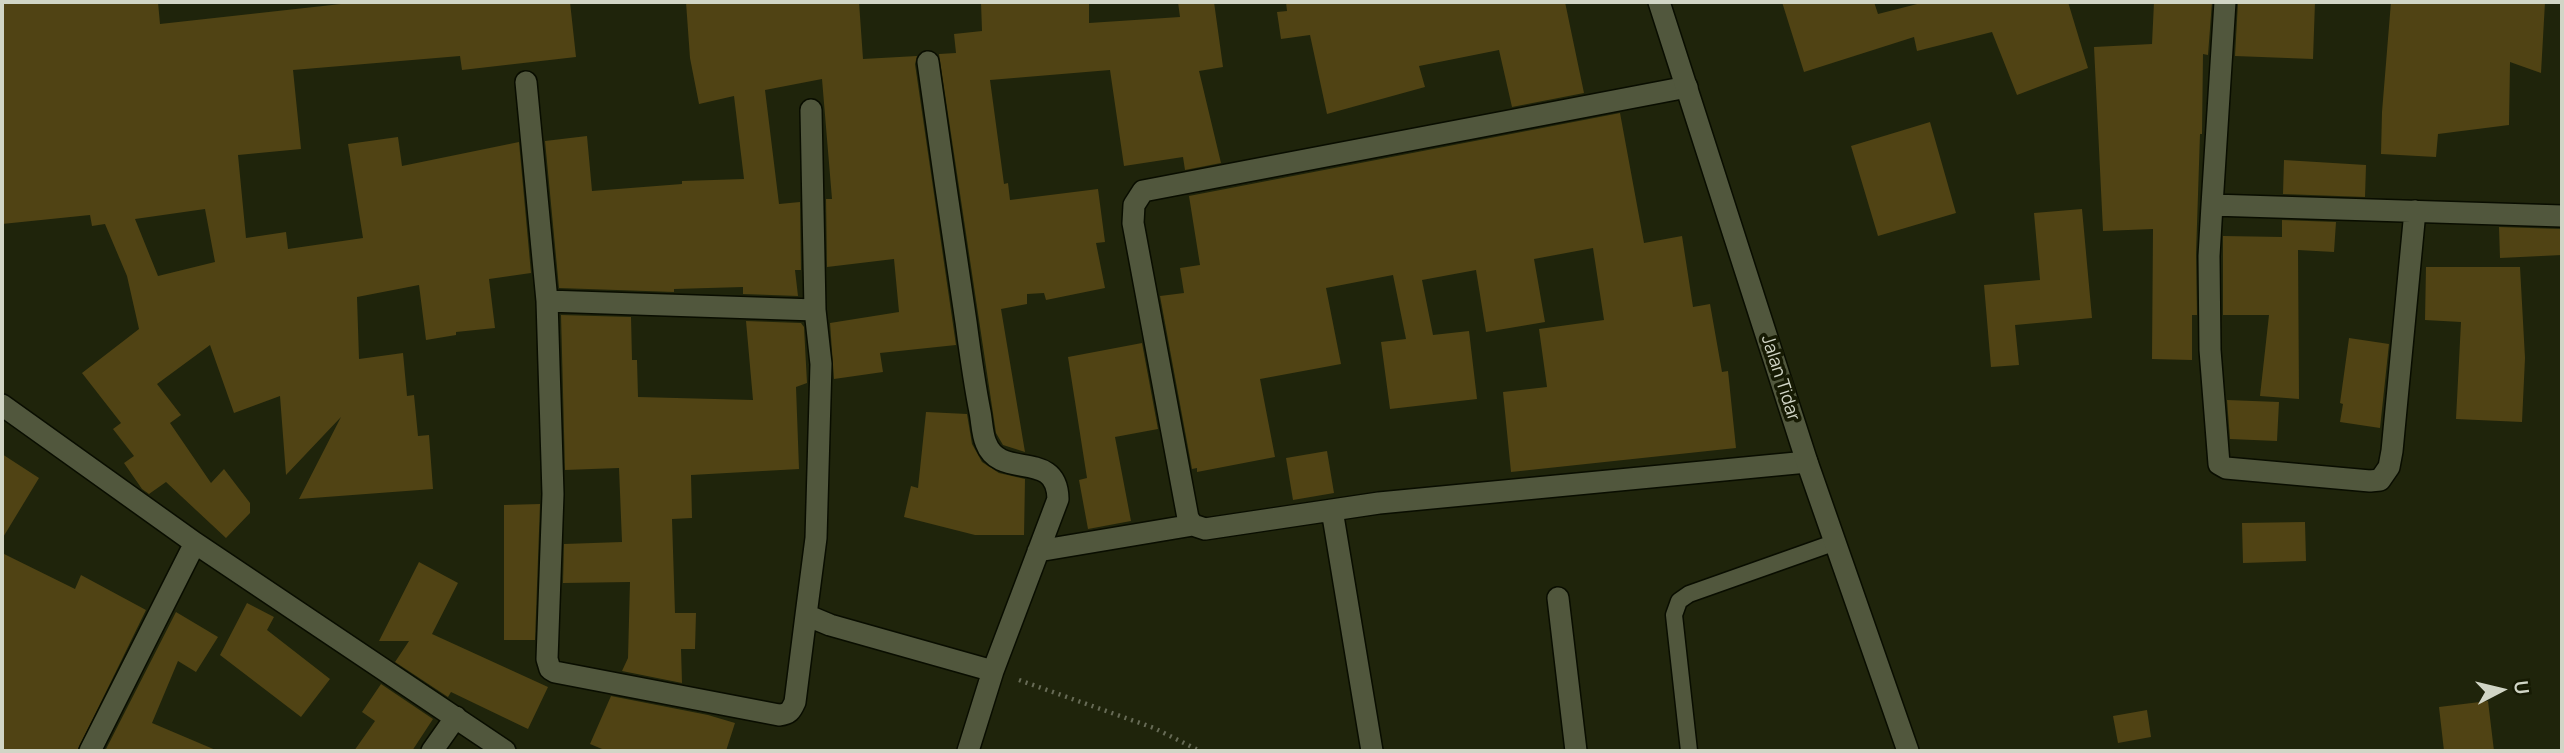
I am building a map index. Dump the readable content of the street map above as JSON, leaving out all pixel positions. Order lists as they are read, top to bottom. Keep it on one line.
{"streets":{"street":["Jalan Tidar"]},"north":"right"}
